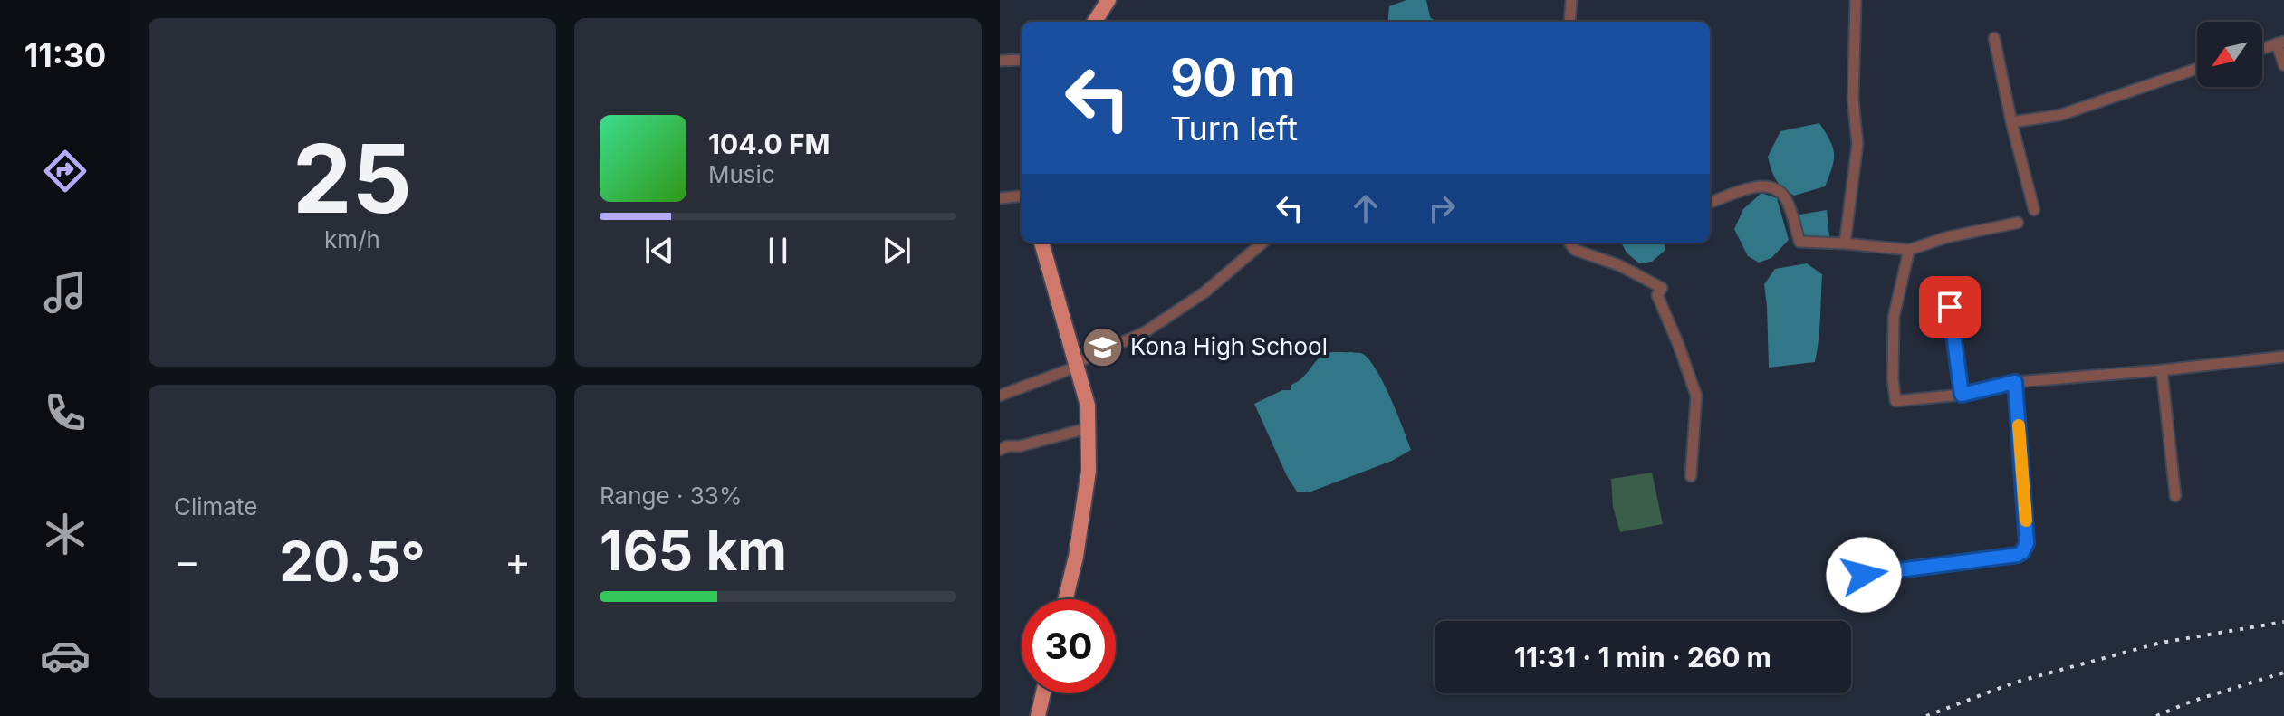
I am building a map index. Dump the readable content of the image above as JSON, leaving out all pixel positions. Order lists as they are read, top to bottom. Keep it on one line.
{"places":{"school or university":["Kona High School"]},"north":"bottom left","page":{"tabs":"11:30","tile":[["25","km/h"],"Climate",["Range · 33%","165 km"]],"turn":["90 m","Turn left"],"song":["104.0 FM","Music"],"heat":["−","20.5°","+"],"limit":"30","trip":"11:31 · 1 min · 260 m"}}
